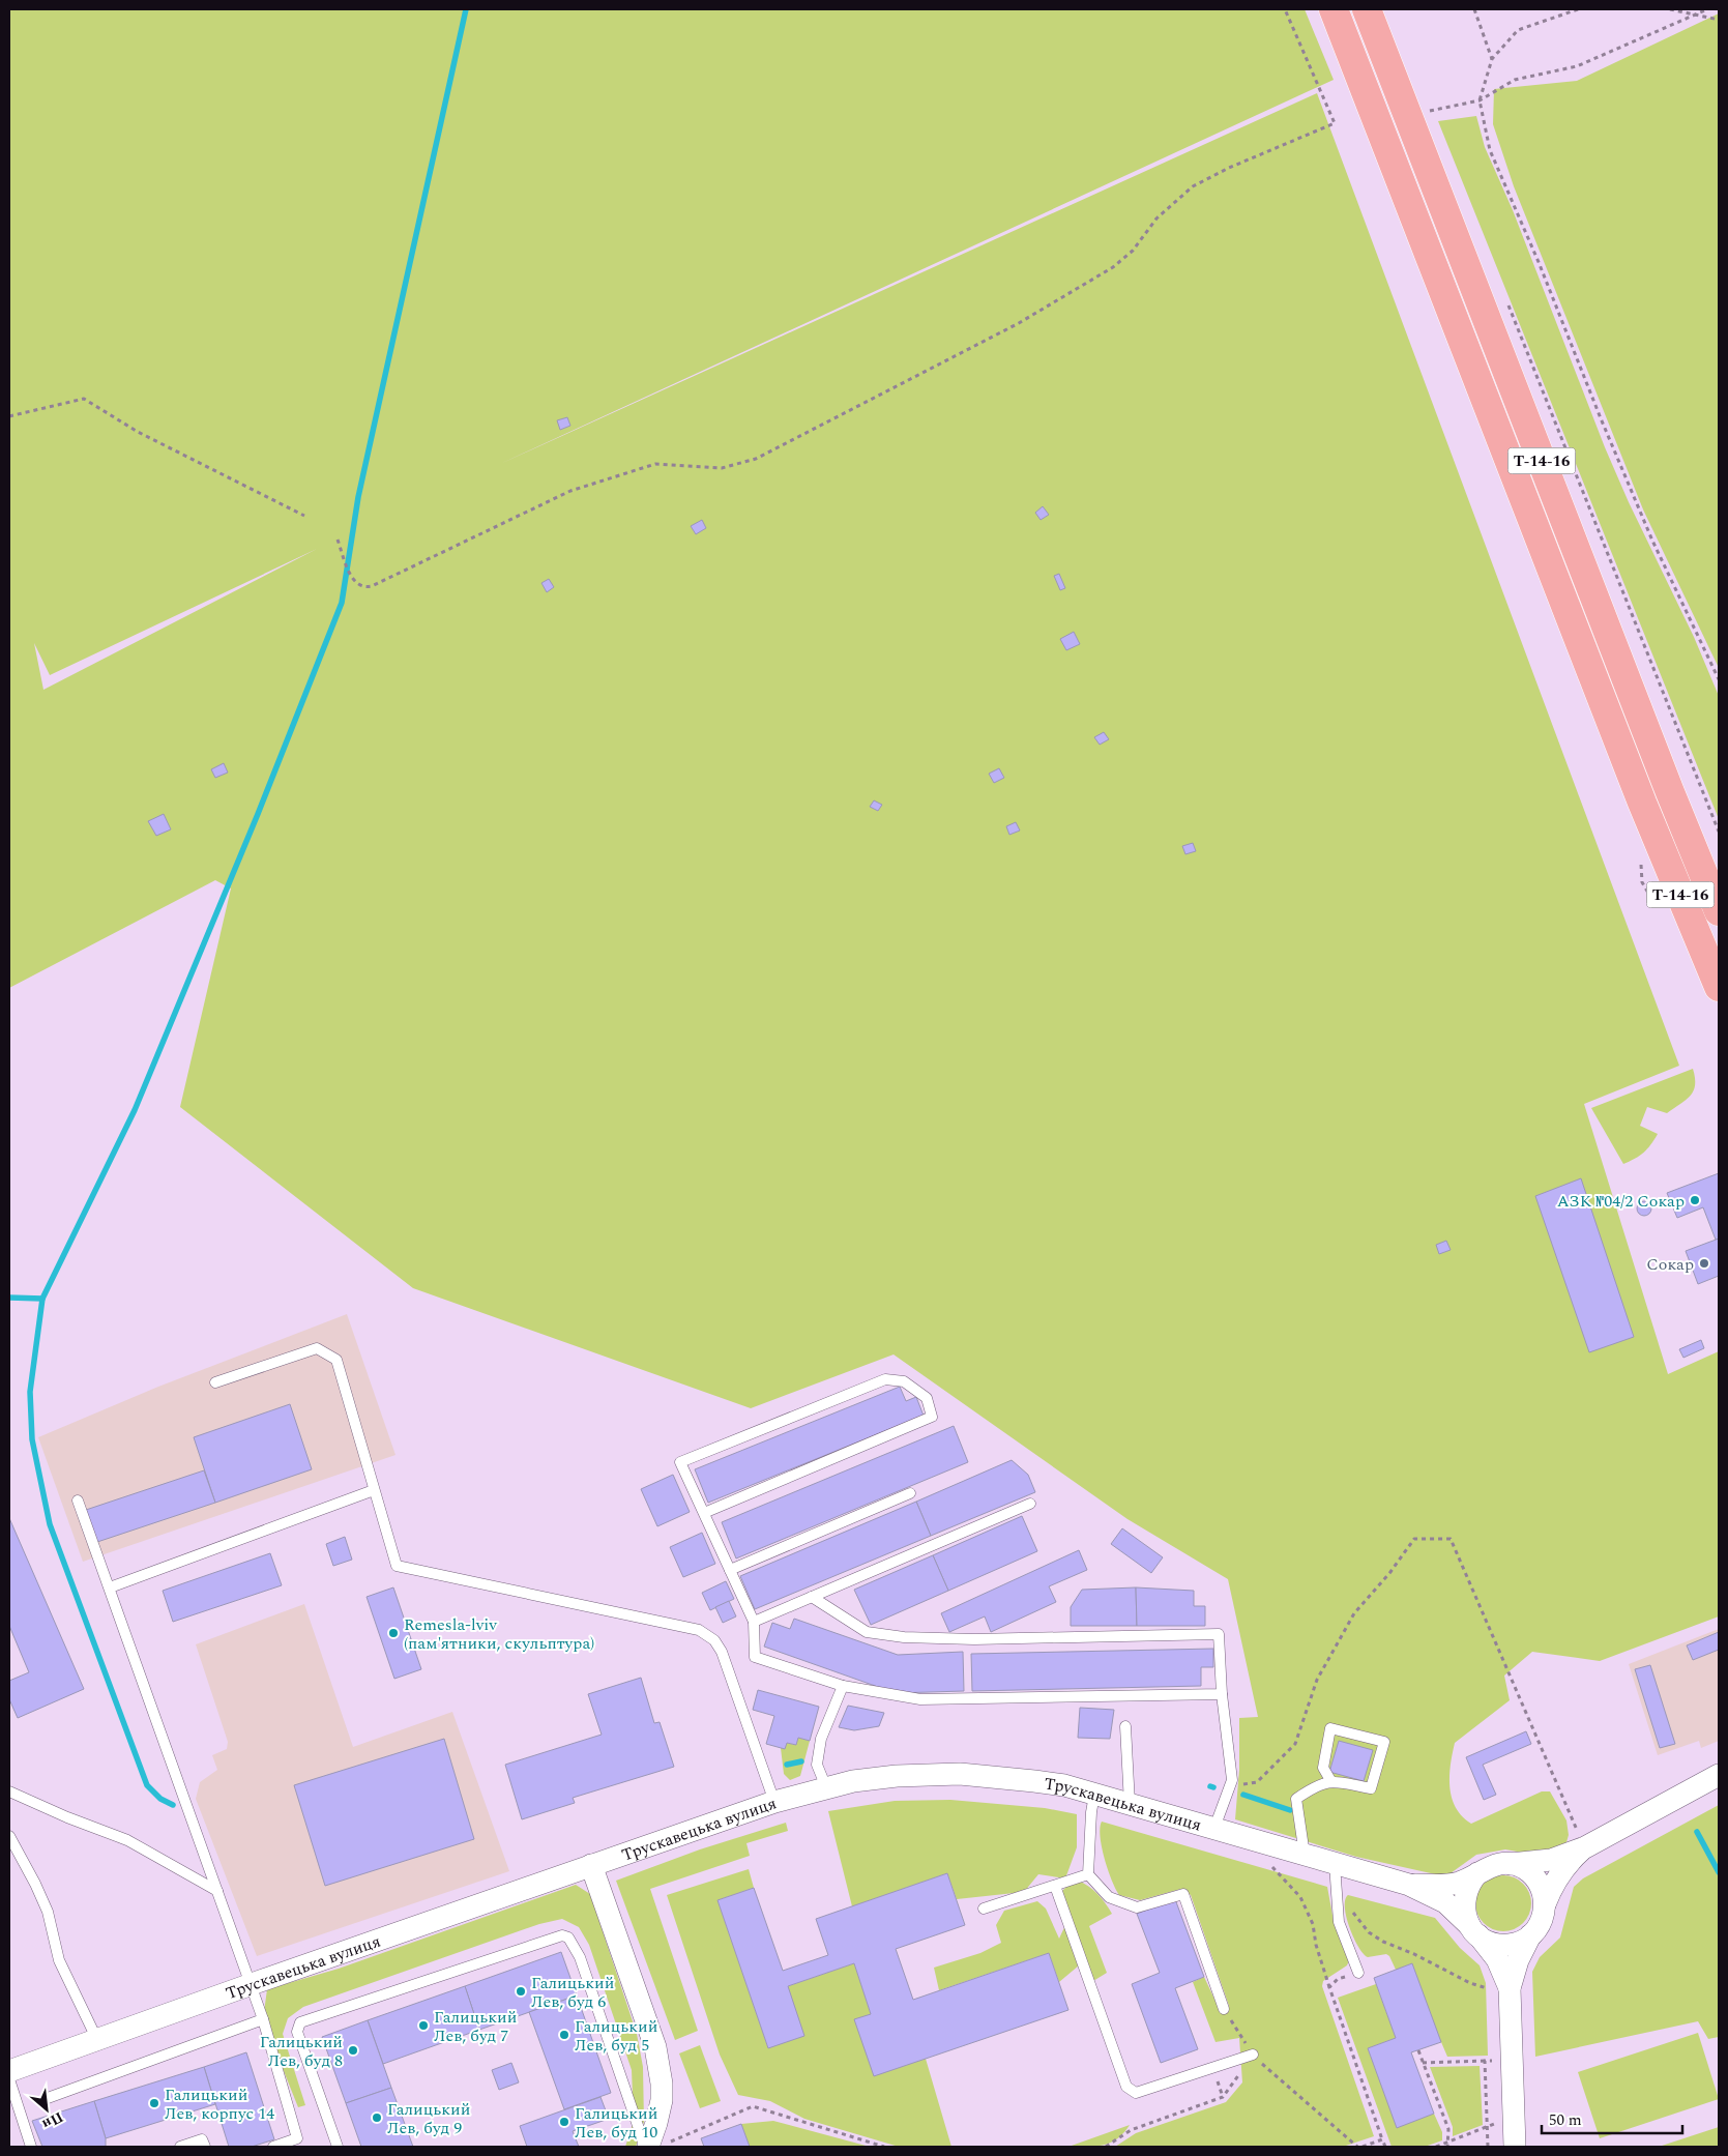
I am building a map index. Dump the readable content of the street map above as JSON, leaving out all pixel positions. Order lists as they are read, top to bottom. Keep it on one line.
{"streets":{"main road":["Т-14-16"],"street":["Трускавецька вулиця"]},"places":["АЗК №04/2 Сокар","Сокар","Remesla-lviv (пам'ятники, скульптура)","Галицький Лев, буд 6","Галицький Лев, буд 7","Галицький Лев, буд 5","Галицький Лев, буд 8","Галицький Лев, корпус 14","Галицький Лев, буд 9","Галицький Лев, буд 10"],"scale_bar":"50 m","north":"bottom right"}
